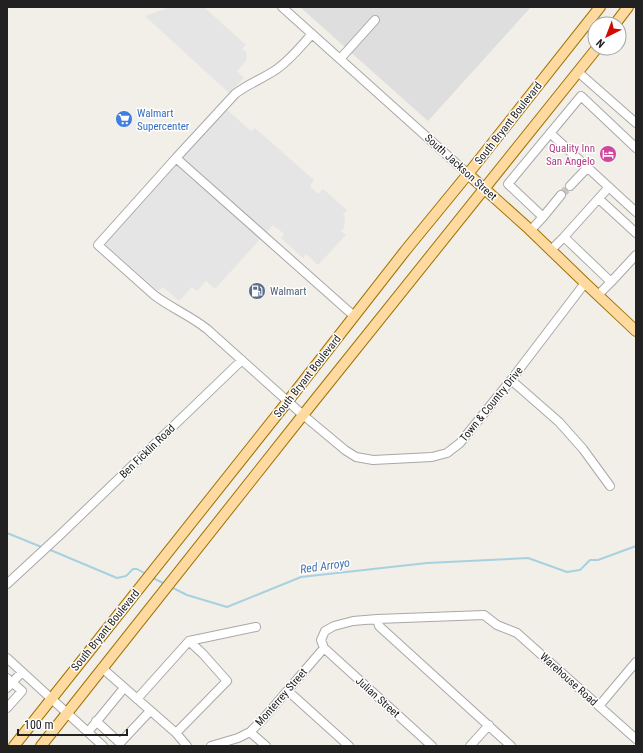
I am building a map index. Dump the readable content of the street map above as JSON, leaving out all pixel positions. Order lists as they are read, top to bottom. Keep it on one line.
{"streets":{"main road":["South Bryant Boulevard","South Jackson Street"],"street":["Town & Country Drive","Ben Ficklin Road","Warehouse Road","Monterrey Street","Julian Street"]},"crossings":[["South Bryant Boulevard","South Jackson Street"],["South Bryant Boulevard","Town & Country Drive"],["South Jackson Street","Town & Country Drive"],["Warehouse Road","Monterrey Street"],["Warehouse Road","Julian Street"],["Monterrey Street","Julian Street"]],"water":["Red Arroyo"],"places":{"supermarket":["Walmart Supercenter"],"hotel":["Quality Inn San Angelo"],"fuel station":["Walmart"]},"scale_bar":"100 m","north":"bottom left"}
